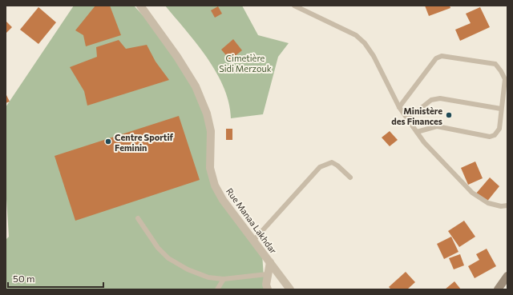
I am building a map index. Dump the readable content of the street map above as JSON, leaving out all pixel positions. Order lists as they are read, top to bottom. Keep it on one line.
{"streets":{"street":["Rue Manaa Lakhdar"]},"parks":["Cimetière Sidi Merzouk"],"places":["Ministère des Finances","Centre Sportif Feminin"],"scale_bar":"50 m"}
